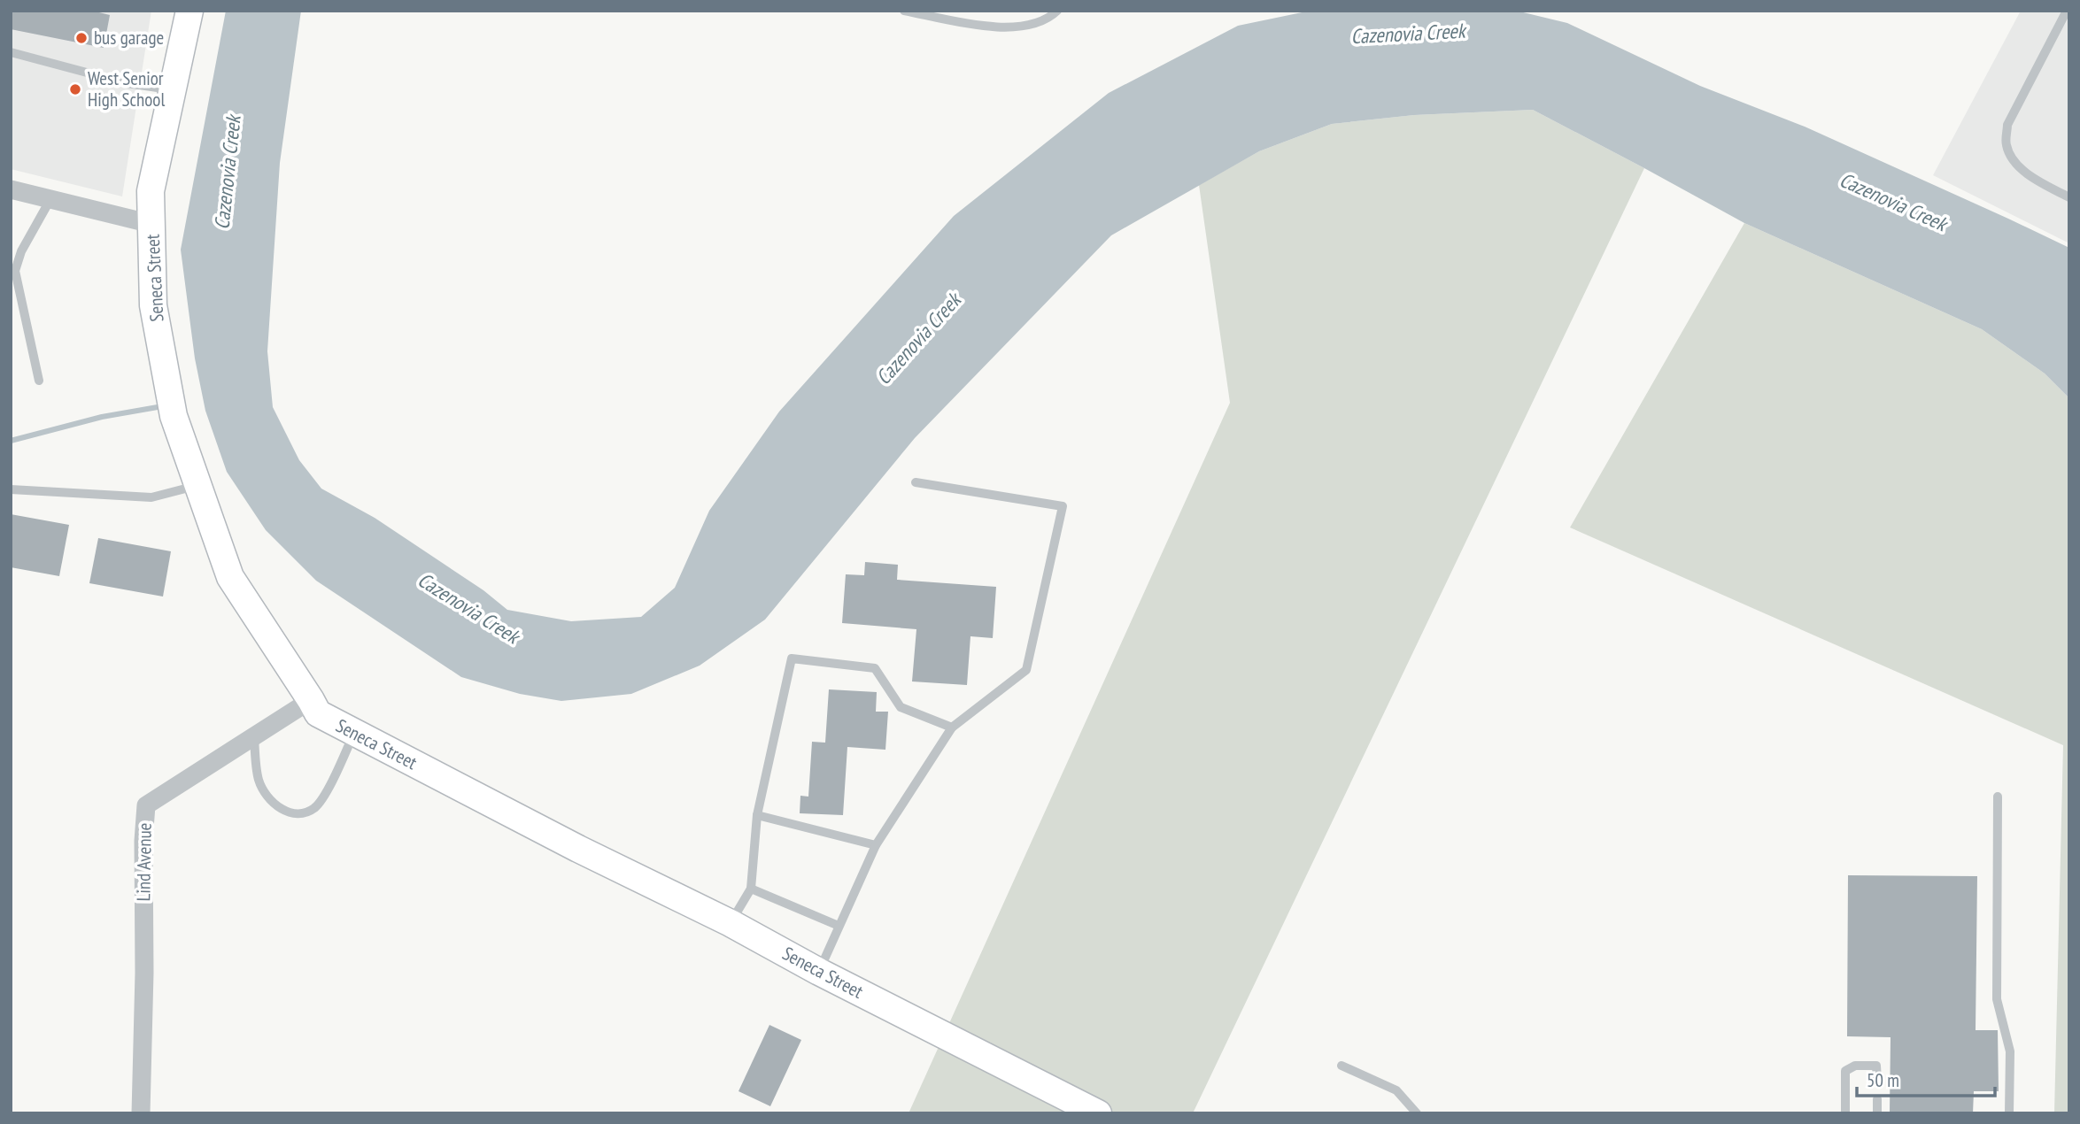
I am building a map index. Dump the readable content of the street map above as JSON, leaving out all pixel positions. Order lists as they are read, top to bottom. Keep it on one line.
{"streets":{"street":["Seneca Street","Lind Avenue"]},"crossings":[["Seneca Street","Lind Avenue"]],"water":["Cazenovia Creek"],"places":["bus garage","West Senior High School"],"scale_bar":"50 m"}
